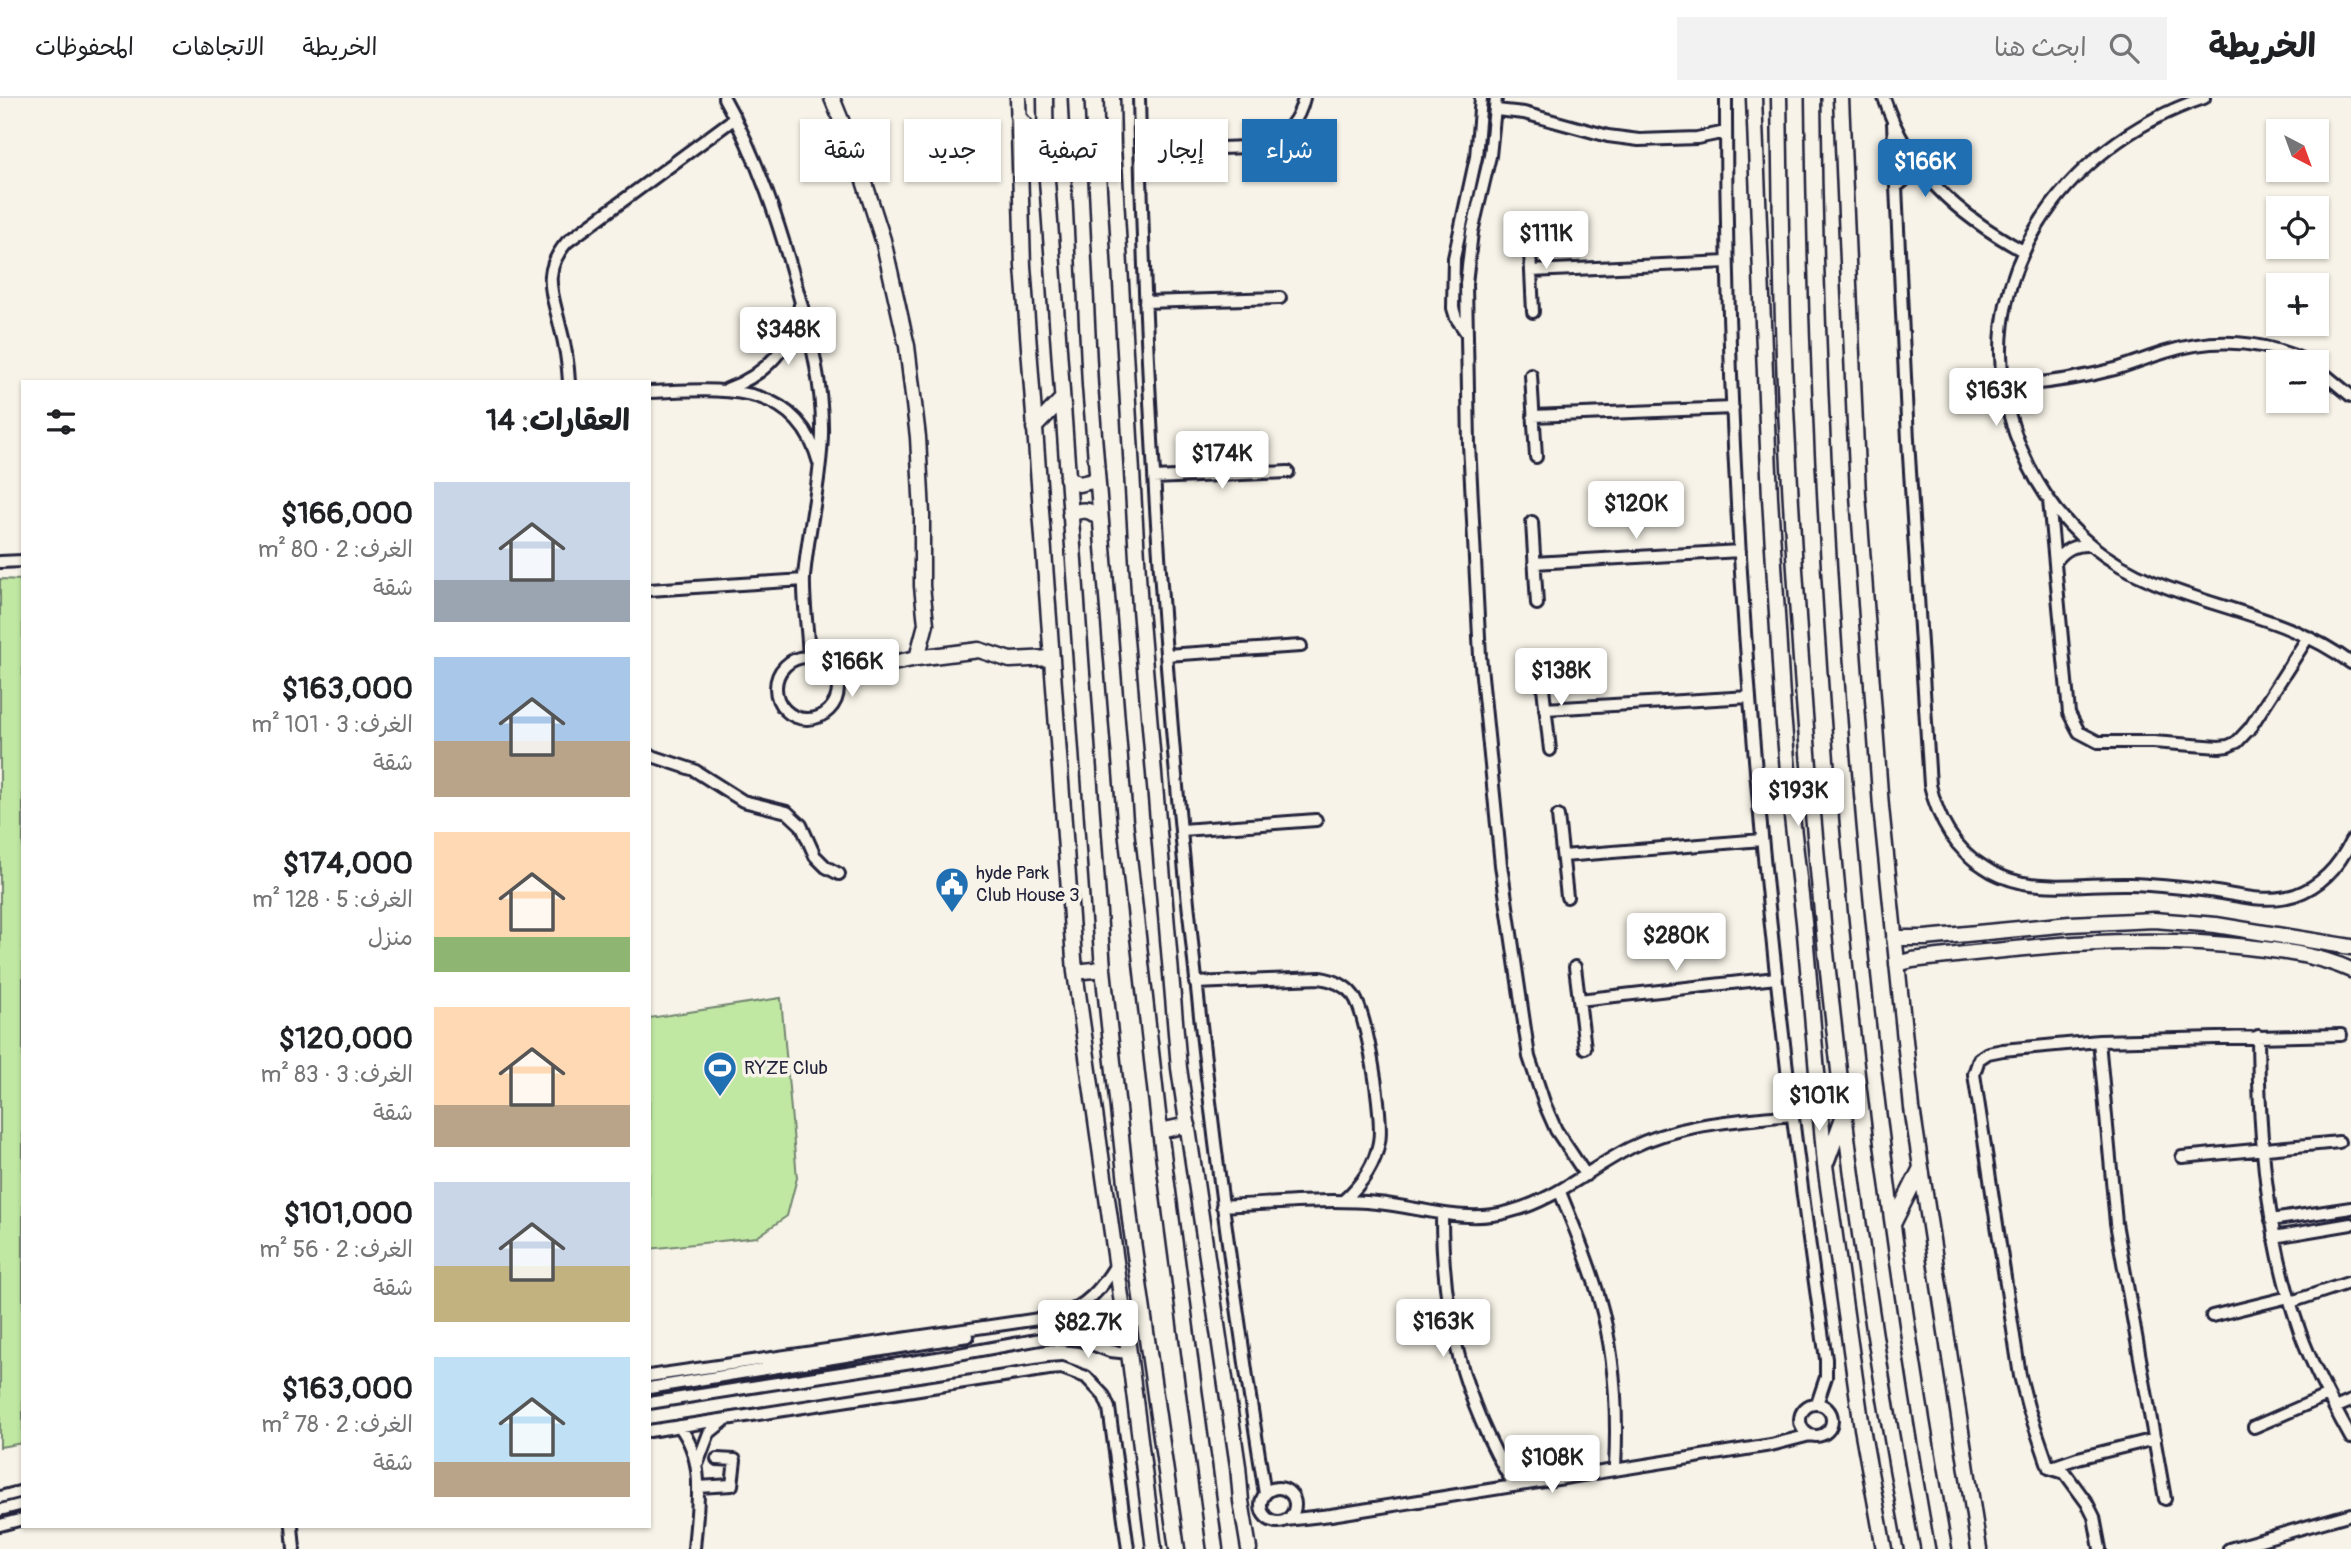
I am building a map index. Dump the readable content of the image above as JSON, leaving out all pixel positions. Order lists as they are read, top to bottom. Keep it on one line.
{"places":{"public building":["hyde Park Club House 3"],"sports":["RYZE Club"]},"north":"bottom right","page":{"header":"الخريطة","search":"ابحث هنا","nav":["الخريطة","الاتجاهات","المحفوظات"],"map_buttons":["+","−"],"chip":["شراء","إيجار","تصفية","جديد","شقة"],"price":["$166K","$111K","$348K","$163K","$174K","$120K","$166K","$138K","$193K","$280K","$101K","$163K","$82.7K","$108K"],"heading":"العقارات: 14","list":[{"name":"$166,000","note":"الغرف: 2 · 80 m² · شقة"},{"name":"$163,000","note":"الغرف: 3 · 101 m² · شقة"},{"name":"$174,000","note":"الغرف: 5 · 128 m² · منزل"},{"name":"$120,000","note":"الغرف: 3 · 83 m² · شقة"},{"name":"$101,000","note":"الغرف: 2 · 56 m² · شقة"},{"name":"$163,000","note":"الغرف: 2 · 78 m² · شقة"}]}}
